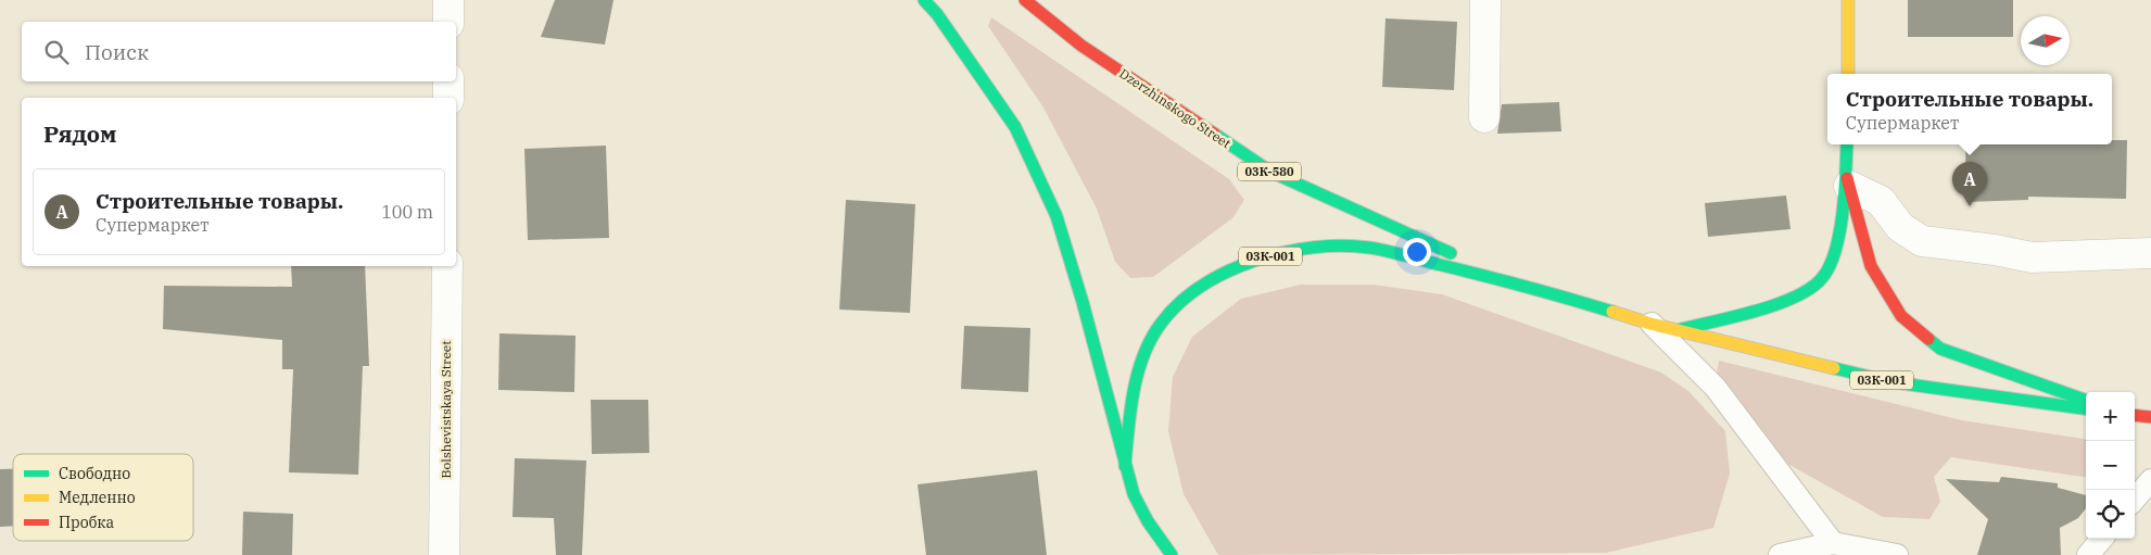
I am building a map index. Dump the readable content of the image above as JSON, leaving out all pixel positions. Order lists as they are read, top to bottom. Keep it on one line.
{"streets":{"main road":["Dzerzhinskogo Street","03К-580","03К-001"],"street":["Bolshevistskaya Street"]},"crossings":[["Dzerzhinskogo Street","03К-001"]],"legend":["Свободно","Медленно","Пробка"],"north":"right","page":{"search":"Поиск","popup":["Строительные товары.","Супермаркет"],"heading":"Рядом","pins":"A","list":[{"mark":"A","name":"Строительные товары.","note":"Супермаркет","value":"100 m"}],"map_buttons":["+","−"]}}
